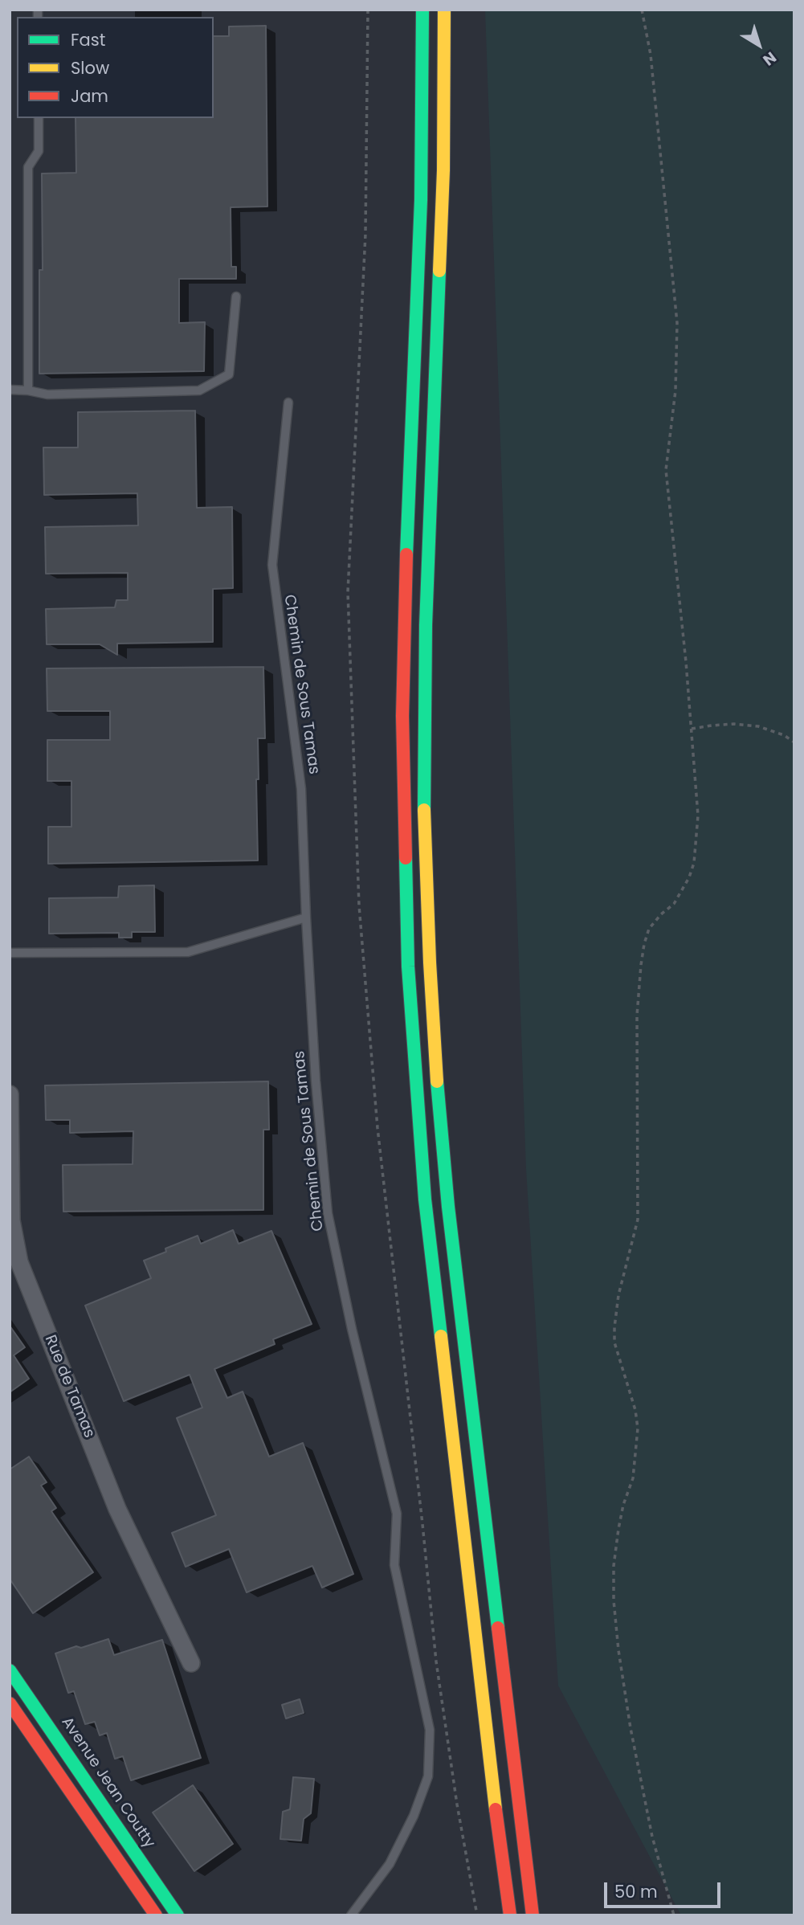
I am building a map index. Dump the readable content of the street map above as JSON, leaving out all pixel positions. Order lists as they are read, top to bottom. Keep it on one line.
{"streets":{"main road":["Avenue Jean Coutty"],"street":["Rue de Tamas"],"lane":["Chemin de Sous Tamas"]},"legend":["Fast","Slow","Jam"],"scale_bar":"50 m","north":"bottom right"}
